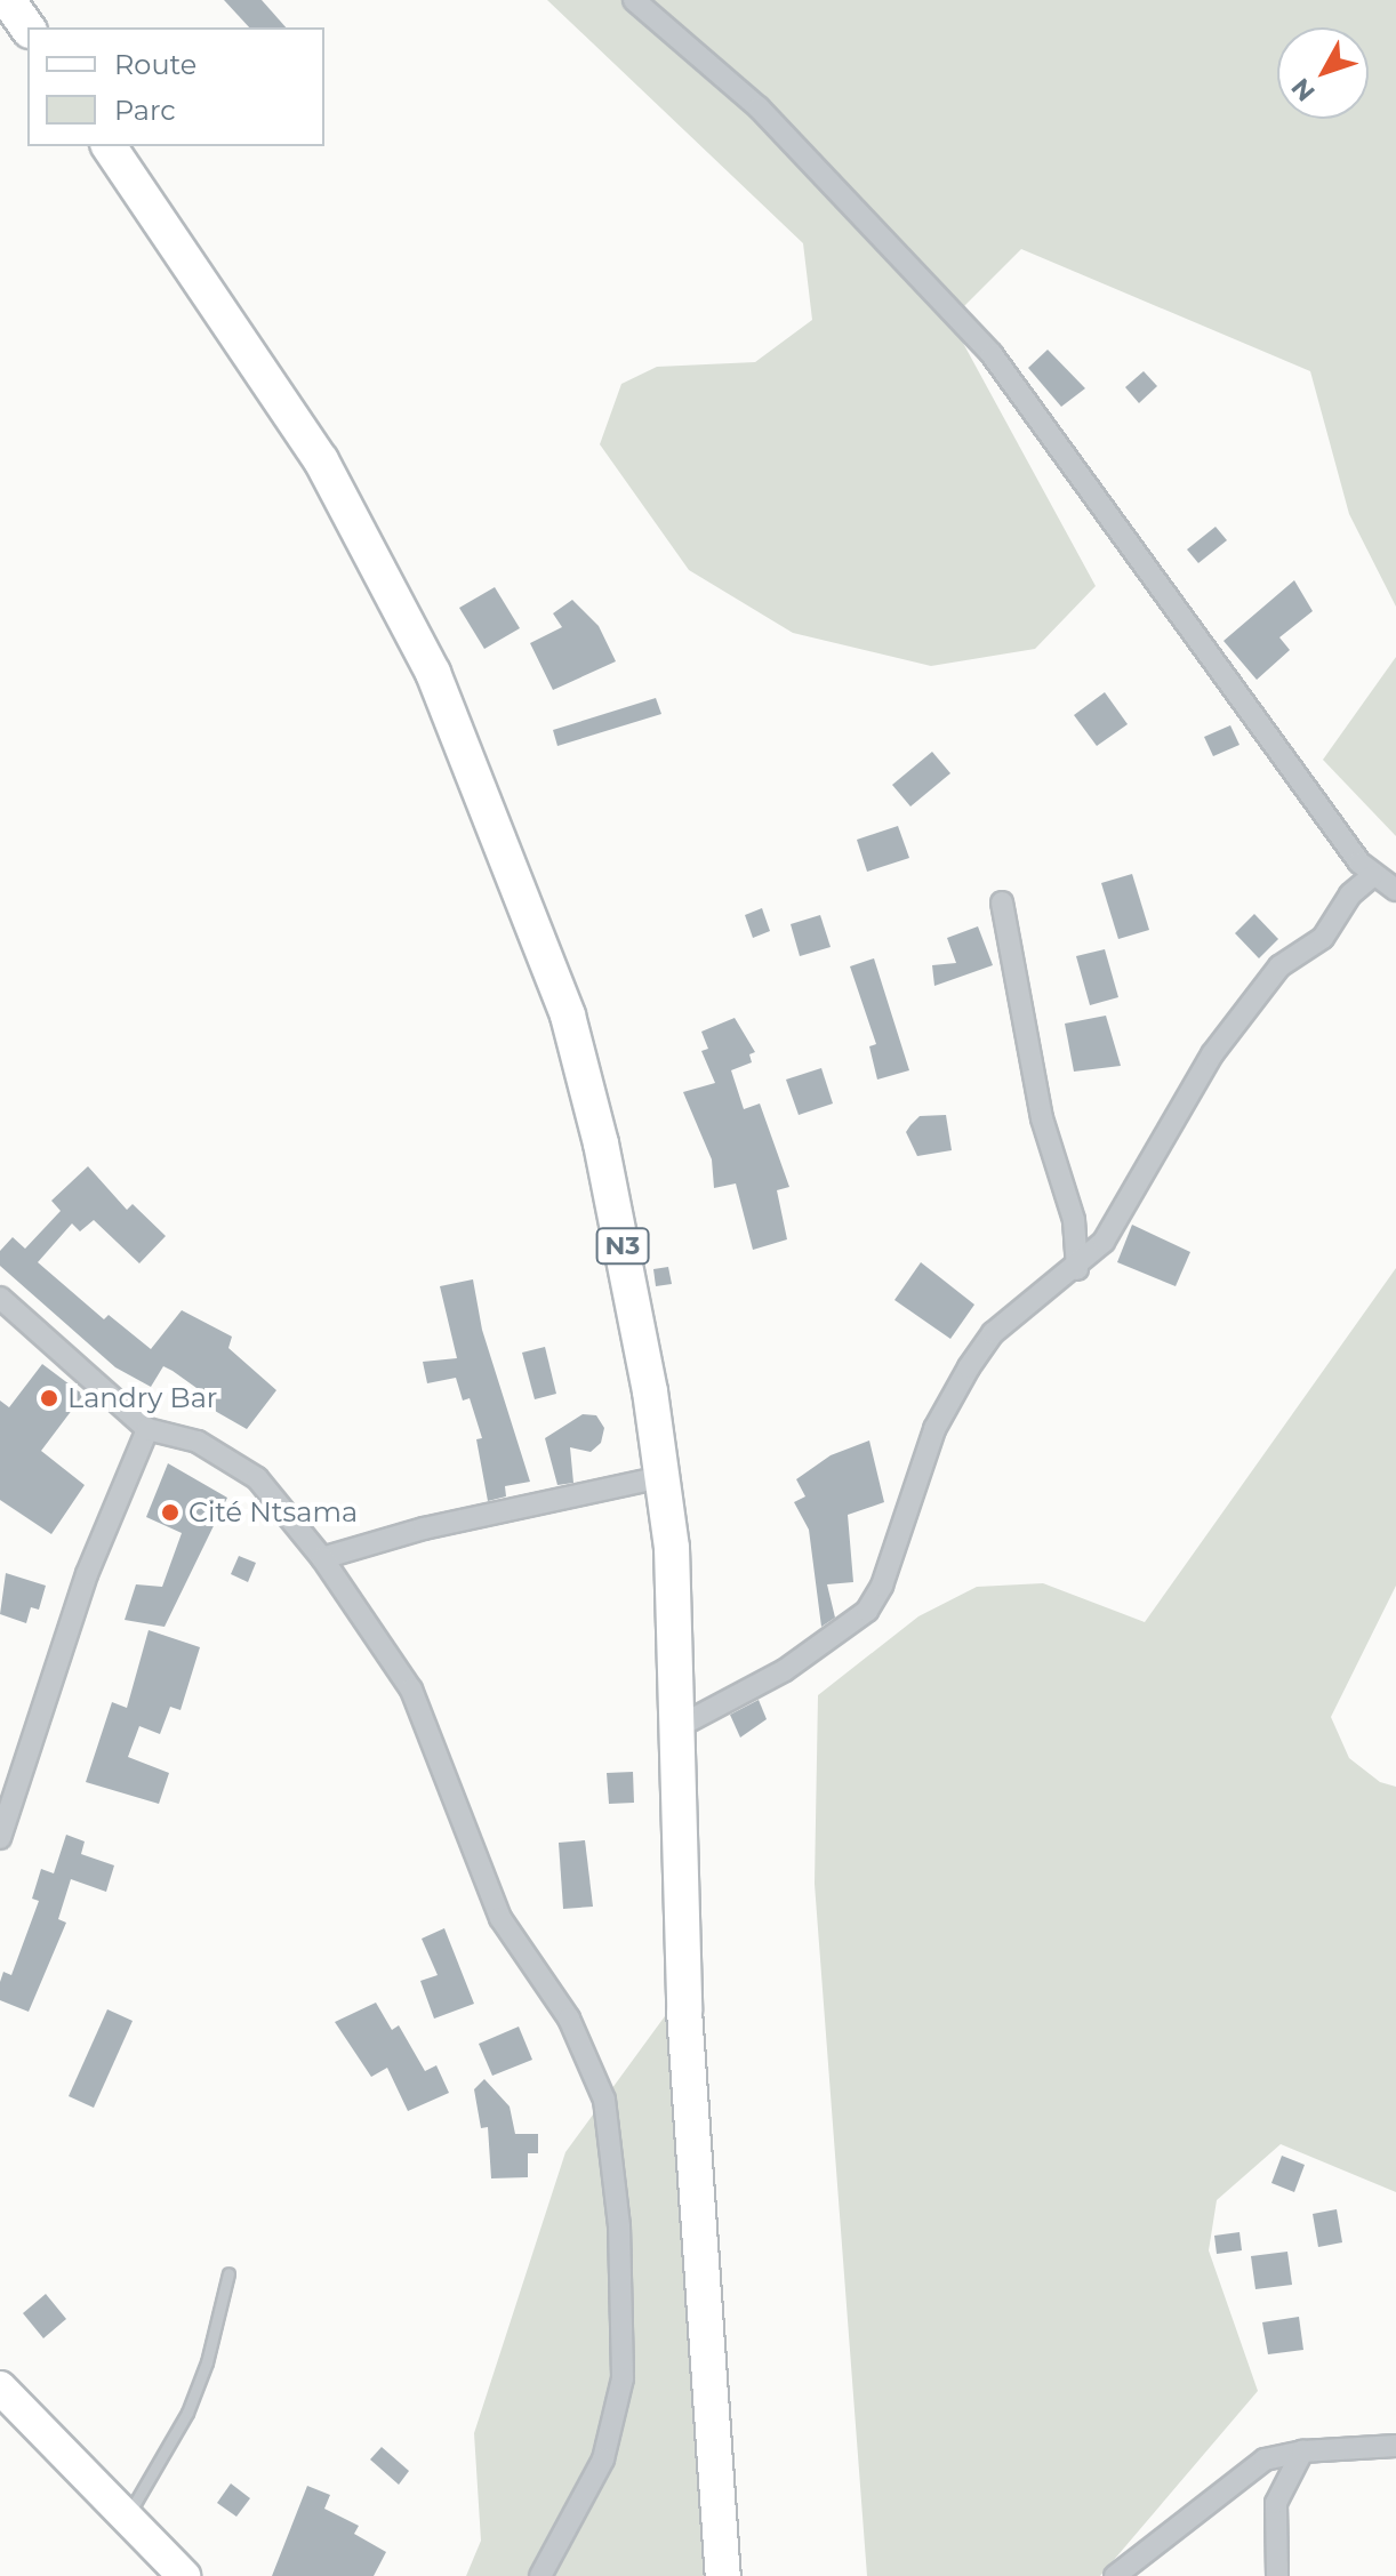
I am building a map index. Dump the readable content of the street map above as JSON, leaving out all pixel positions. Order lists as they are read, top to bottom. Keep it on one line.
{"streets":{"highway":["N3"]},"places":["Landry Bar","Cité Ntsama"],"legend":["Route","Parc"],"north":"bottom left"}
